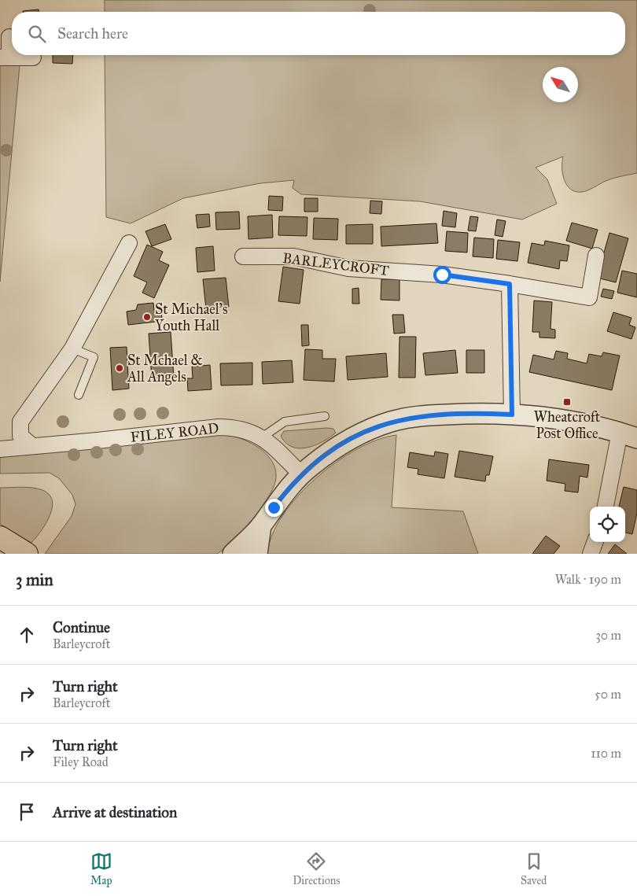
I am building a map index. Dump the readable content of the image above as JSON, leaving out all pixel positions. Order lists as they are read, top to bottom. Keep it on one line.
{"streets":{"street":["BARLEYCROFT","FILEY ROAD"]},"places":{"other":["St Michael's Youth Hall","St Mchael & All Angels"],"transit":["Wheatcroft Post Office"]},"north":"top left","page":{"search":"Search here","heading":["3 min","Walk · 190 m"],"list":[["Continue","Barleycroft","30 m"],["Turn right","Barleycroft","50 m"],["Turn right","Filey Road","110 m"],"Arrive at destination"],"nav":["Map","Directions","Saved"]}}
